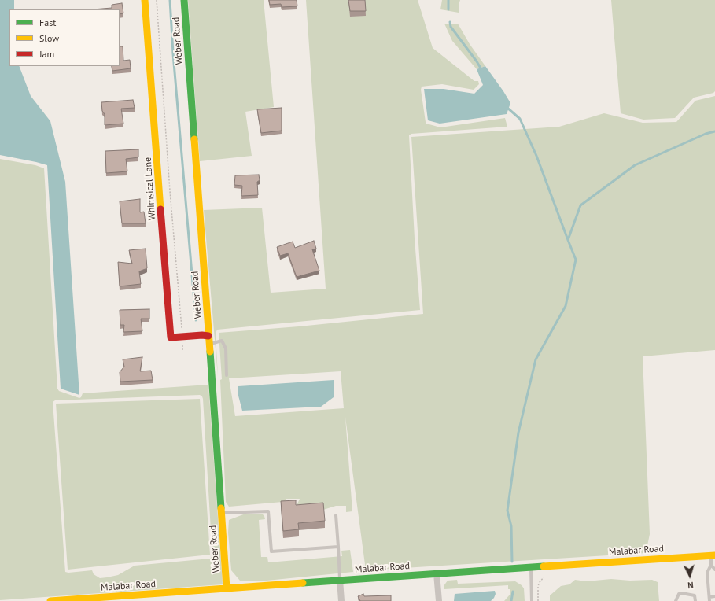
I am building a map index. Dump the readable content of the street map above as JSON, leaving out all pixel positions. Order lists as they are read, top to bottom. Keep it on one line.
{"streets":{"street":["Weber Road","Whimsical Lane","Malabar Road"]},"crossings":[["Weber Road","Whimsical Lane"],["Weber Road","Malabar Road"]],"legend":["Fast","Slow","Jam"],"north":"bottom"}
